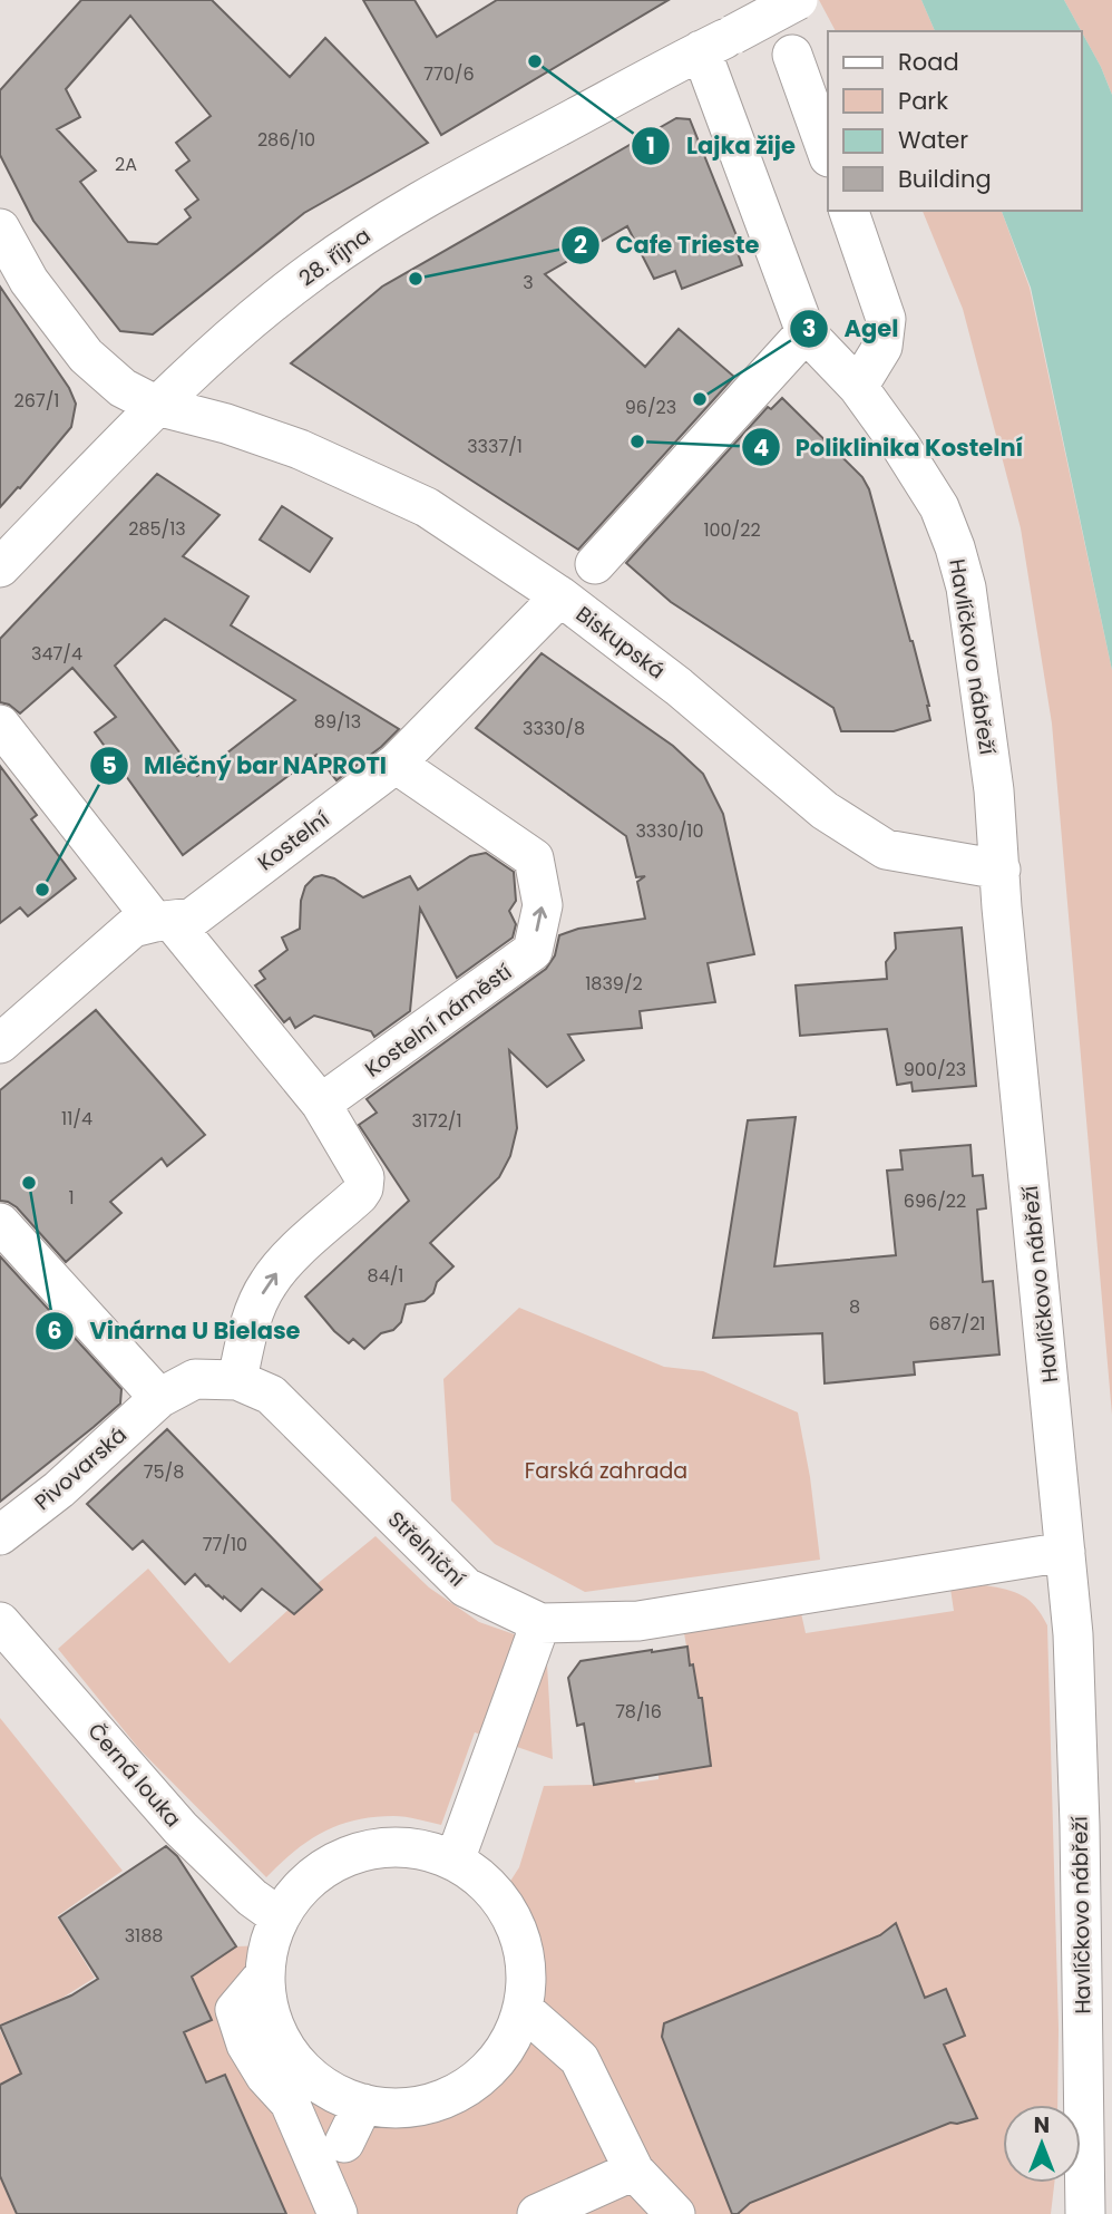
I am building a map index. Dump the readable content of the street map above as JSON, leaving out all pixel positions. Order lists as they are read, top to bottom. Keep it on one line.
{"streets":{"street":["28. října","Biskupská","Havlíčkovo nábřeží","Kostelní","Kostelní náměstí","Pivovarská","Střelniční","Černá louka"]},"crossings":[["28. října","Biskupská"],["Biskupská","Havlíčkovo nábřeží"],["Biskupská","Kostelní"],["Havlíčkovo nábřeží","Střelniční"],["Kostelní","Kostelní náměstí"],["Pivovarská","Střelniční"]],"parks":["Farská zahrada"],"places":["Lajka žije","Cafe Trieste","Agel","Poliklinika Kostelní","Mléčný bar NAPROTI","Vinárna U Bielase"],"house_numbers":["770/6","286/10","2A","3","267/1","96/23","3337/1","285/13","100/22","347/4","89/13","3330/8","3330/10","1839/2","900/23","11/4","3172/1","1","696/22","84/1","8","687/21","75/8","77/10","78/16","3188"],"legend":["Road","Park","Water","Building"],"north":"top"}
